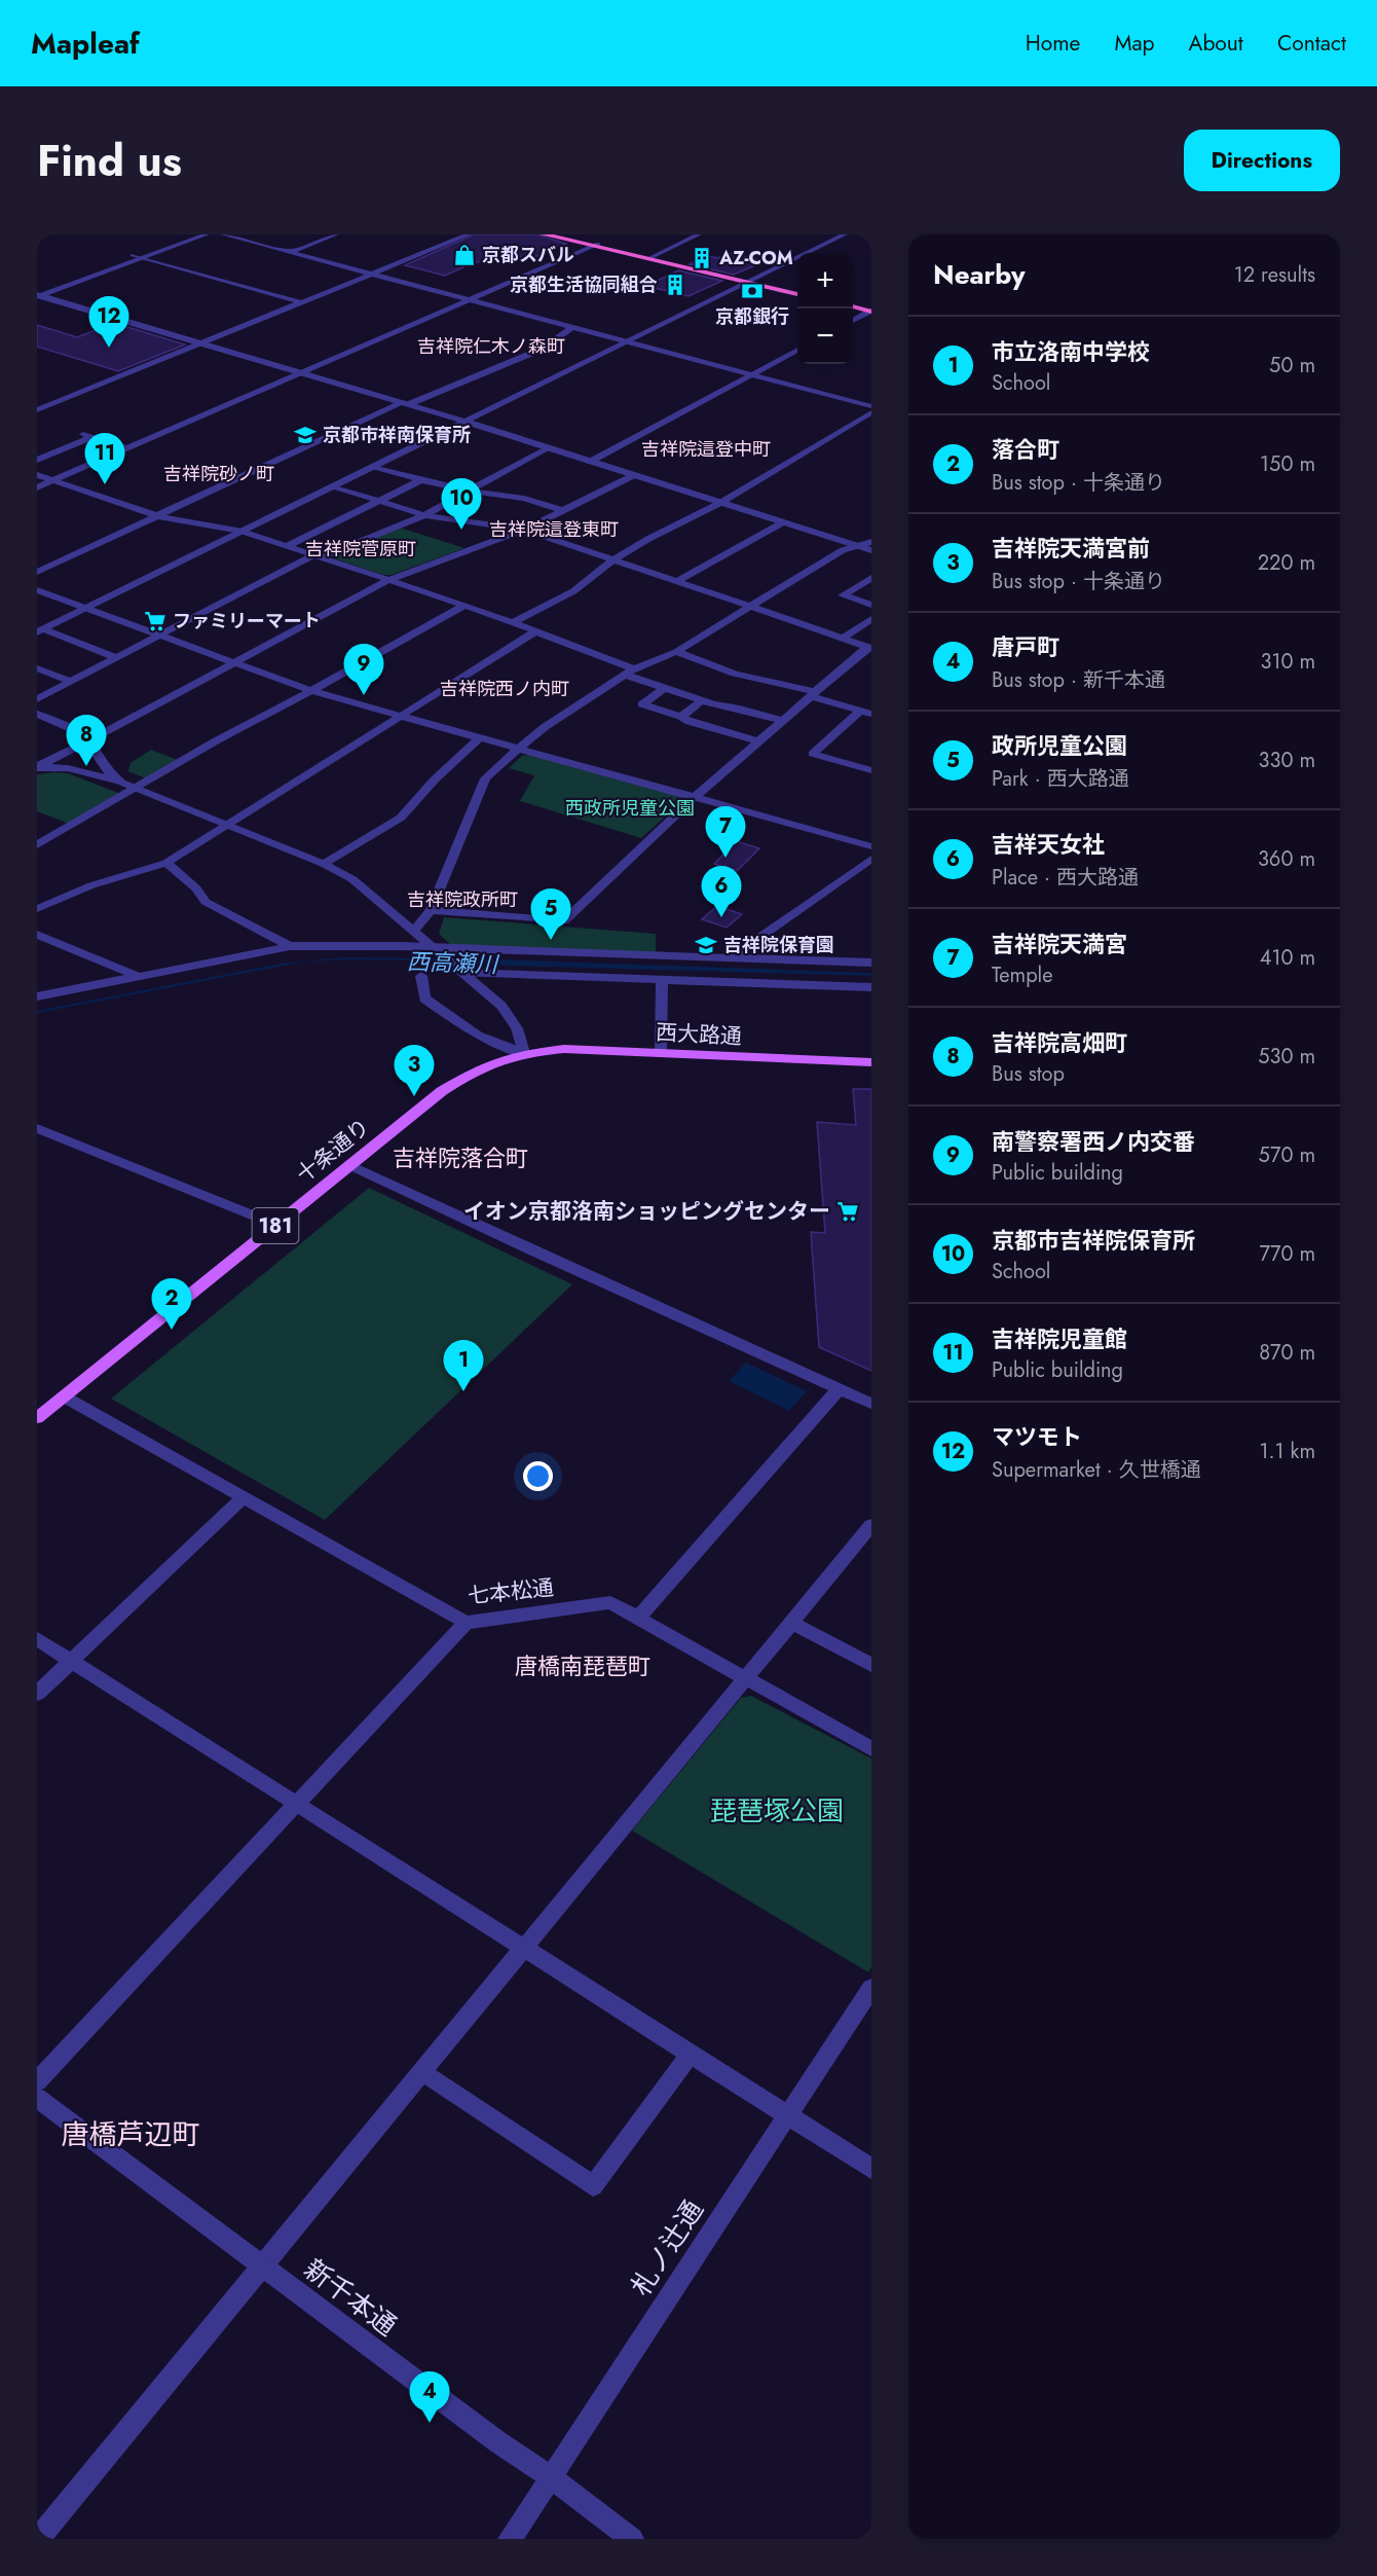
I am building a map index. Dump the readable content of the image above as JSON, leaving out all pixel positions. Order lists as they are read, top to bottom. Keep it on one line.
{"streets":{"main road":["西大路通","十条通り","181"],"street":["七本松通","札ノ辻通","新千本通"]},"crossings":[["西大路通","十条通り"],["十条通り","七本松通"],["札ノ辻通","新千本通"]],"districts":["吉祥院仁木ノ森町","吉祥院這登中町","吉祥院砂ノ町","吉祥院這登東町","吉祥院菅原町","吉祥院西ノ内町","吉祥院政所町","吉祥院落合町","唐橋南琵琶町","唐橋芦辺町"],"water":["西高瀬川"],"parks":["西政所児童公園","琵琶塚公園"],"places":{"shop":["京都スバル"],"building":["AZ-COM","京都生活協同組合"],"bank":["京都銀行"],"school or university":["京都市祥南保育所","吉祥院保育園"],"supermarket":["ファミリーマート","イオン京都洛南ショッピングセンター"]},"page":{"header":"Mapleaf","nav":["Home","Map","About","Contact"],"title":"Find us","buttons":"Directions","heading":["Nearby","12 results"],"map_buttons":["+","−"],"pins":["12","11","10","9","8","7","6","5","3","2","1","4"],"list":[{"mark":"1","name":"市立洛南中学校","note":"School","value":"50 m"},{"mark":"2","name":"落合町","note":"Bus stop · 十条通り","value":"150 m"},{"mark":"3","name":"吉祥院天満宮前","note":"Bus stop · 十条通り","value":"220 m"},{"mark":"4","name":"唐戸町","note":"Bus stop · 新千本通","value":"310 m"},{"mark":"5","name":"政所児童公園","note":"Park · 西大路通","value":"330 m"},{"mark":"6","name":"吉祥天女社","note":"Place · 西大路通","value":"360 m"},{"mark":"7","name":"吉祥院天満宮","note":"Temple","value":"410 m"},{"mark":"8","name":"吉祥院高畑町","note":"Bus stop","value":"530 m"},{"mark":"9","name":"南警察署西ノ内交番","note":"Public building","value":"570 m"},{"mark":"10","name":"京都市吉祥院保育所","note":"School","value":"770 m"},{"mark":"11","name":"吉祥院児童館","note":"Public building","value":"870 m"},{"mark":"12","name":"マツモト","note":"Supermarket · 久世橋通","value":"1.1 km"}]}}
